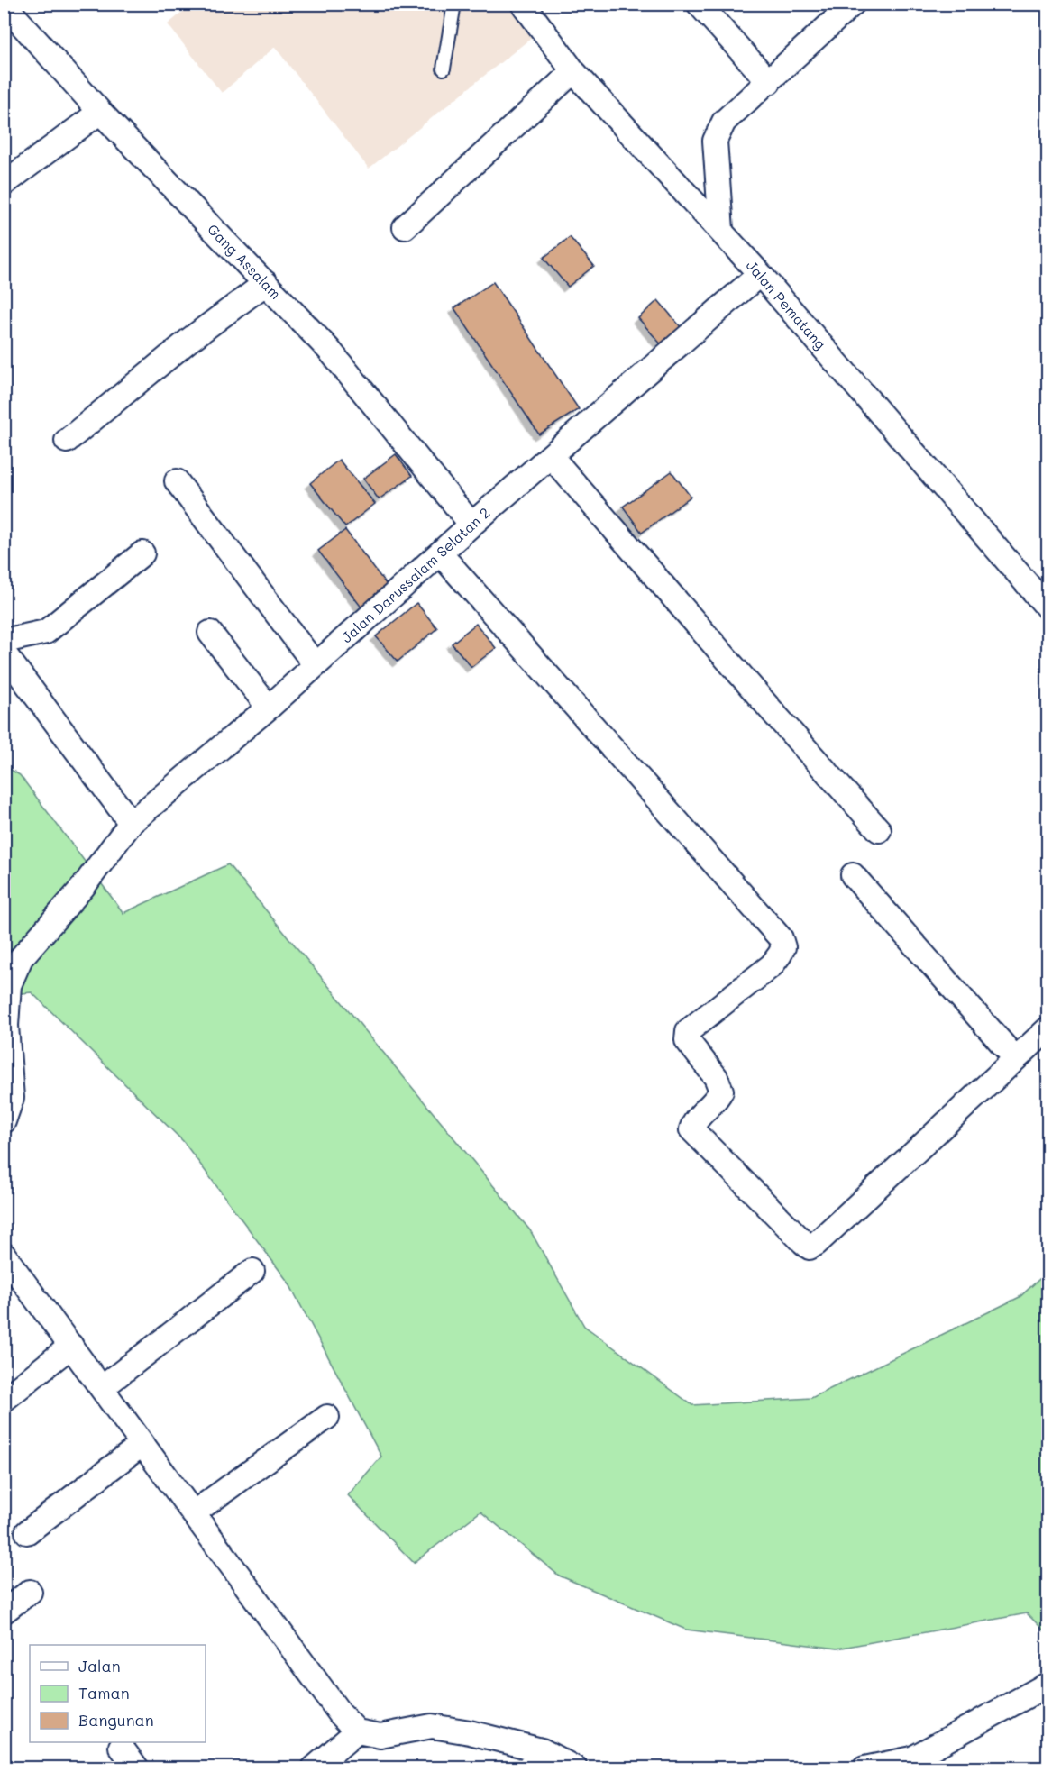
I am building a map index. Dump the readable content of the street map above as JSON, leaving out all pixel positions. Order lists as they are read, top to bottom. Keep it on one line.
{"streets":{"street":["Gang Assalam","Jalan Pematang","Jalan Darussalam Selatan 2"]},"crossings":[["Gang Assalam","Jalan Darussalam Selatan 2"],["Jalan Pematang","Jalan Darussalam Selatan 2"]],"legend":["Jalan","Taman","Bangunan"]}
